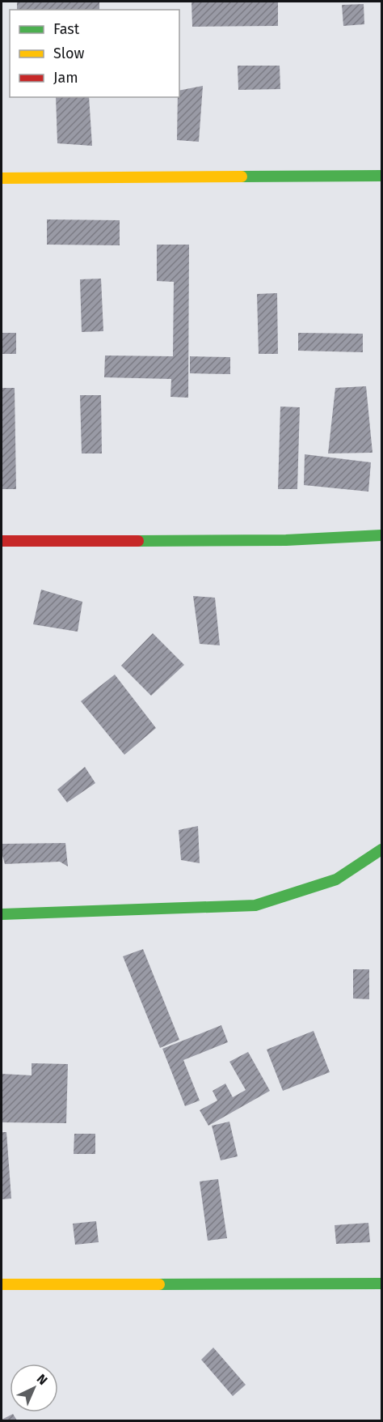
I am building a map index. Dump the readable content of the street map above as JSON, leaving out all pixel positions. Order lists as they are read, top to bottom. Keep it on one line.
{"legend":["Fast","Slow","Jam"],"north":"top right"}
